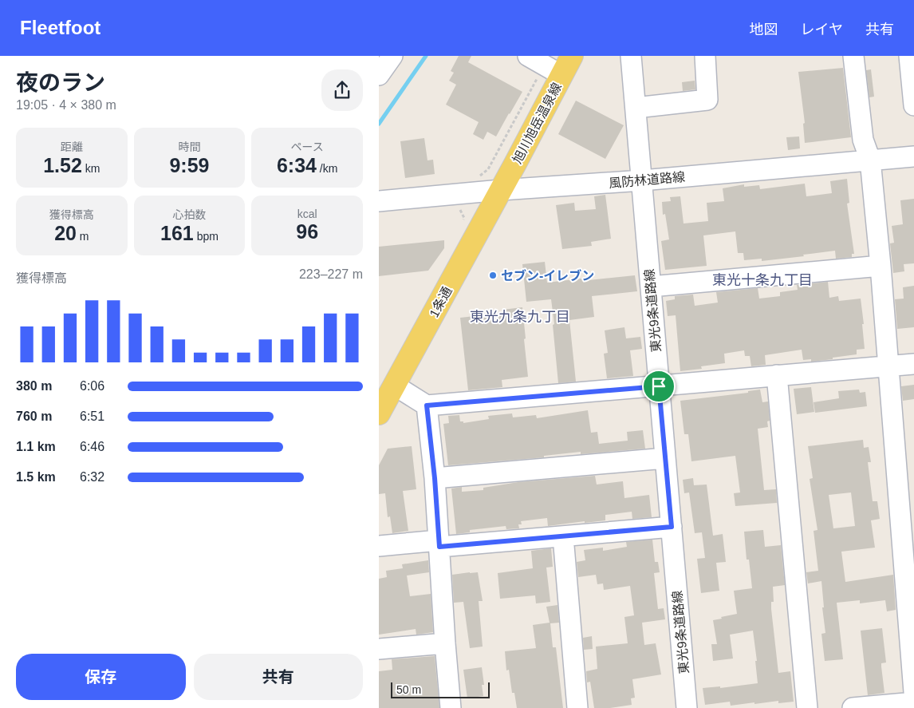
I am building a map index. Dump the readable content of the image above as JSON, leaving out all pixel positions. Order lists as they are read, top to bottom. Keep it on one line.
{"streets":{"main road":["旭川旭岳温泉線","1条通"],"street":["風防林道路線","東光9条道路線"]},"crossings":[["旭川旭岳温泉線","風防林道路線"],["旭川旭岳温泉線","1条通"],["風防林道路線","1条通"],["風防林道路線","東光9条道路線"]],"districts":["東光十条九丁目","東光九条九丁目"],"places":["セブン-イレブン"],"scale_bar":"50 m","page":{"header":"Fleetfoot","nav":["地図","レイヤ","共有"],"heading":["夜のラン","19:05 · 4 × 380 m"],"stats":[["距離","1.52 km"],["時間","9:59"],["ペース","6:34 /km"],["獲得標高","20 m"],["心拍数","161 bpm"],["kcal","96"]],"chart":["獲得標高","223–227 m"],"list":[{"name":"380 m","note":"6:06"},{"name":"760 m","note":"6:51"},{"name":"1.1 km","note":"6:46"},{"name":"1.5 km","note":"6:32"}],"buttons":["保存","共有"],"scale":"50 m"}}
